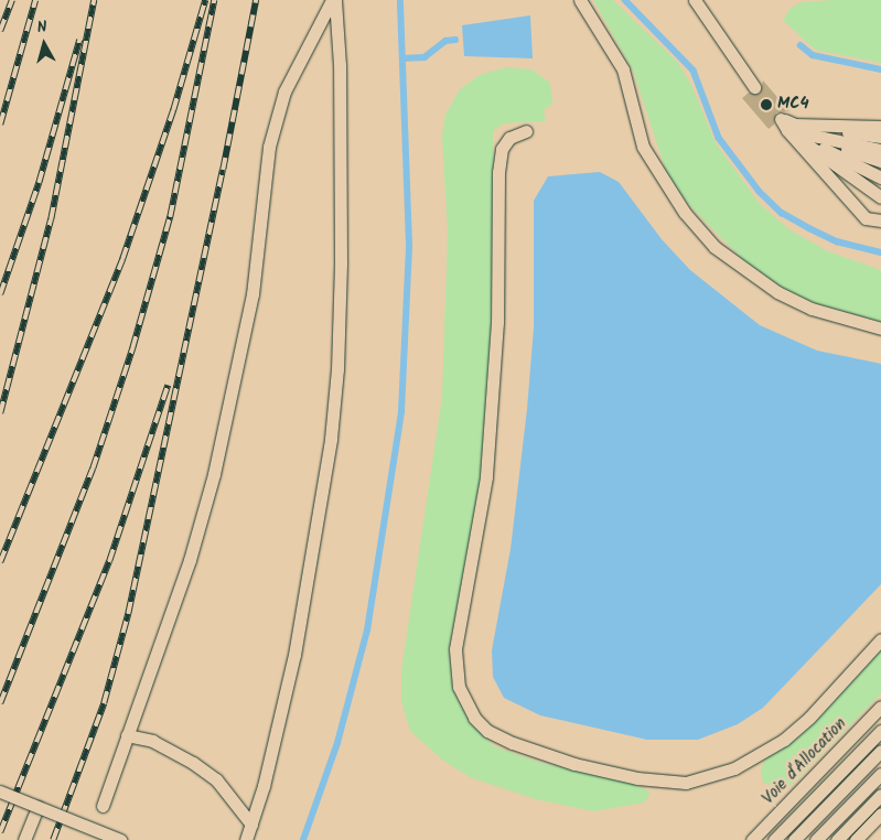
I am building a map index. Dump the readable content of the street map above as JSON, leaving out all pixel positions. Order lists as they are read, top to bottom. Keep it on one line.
{"streets":{"lane":["Voie d'Allocation"]},"places":["MC4"],"north":"top"}
